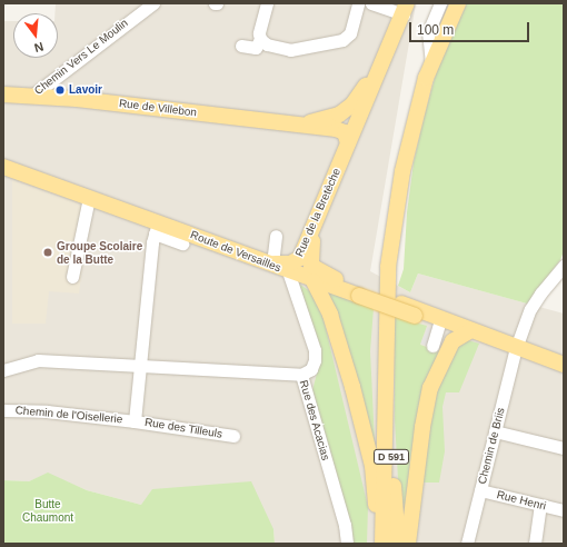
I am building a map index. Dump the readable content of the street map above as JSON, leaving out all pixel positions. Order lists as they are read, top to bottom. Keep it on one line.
{"streets":{"main road":["Rue de Villebon","Rue de la Bretèche","Route de Versailles","D 591"],"street":["Chemin Vers Le Moulin","Chemin de l'Oisellerie","Rue des Acacias","Rue des Tilleuls","Chemin de Briis","Rue Henri"]},"crossings":[["Chemin Vers Le Moulin","Rue de Villebon"],["Rue de Villebon","Rue de la Bretèche"],["Rue de la Bretèche","Route de Versailles"],["Route de Versailles","Chemin de l'Oisellerie"],["Route de Versailles","Chemin de Briis"],["Chemin de l'Oisellerie","Rue des Acacias"],["Chemin de l'Oisellerie","Rue des Tilleuls"],["Chemin de Briis","Rue Henri"]],"parks":["Butte Chaumont"],"places":["Lavoir","Groupe Scolaire de la Butte"],"scale_bar":"100 m","north":"bottom"}
